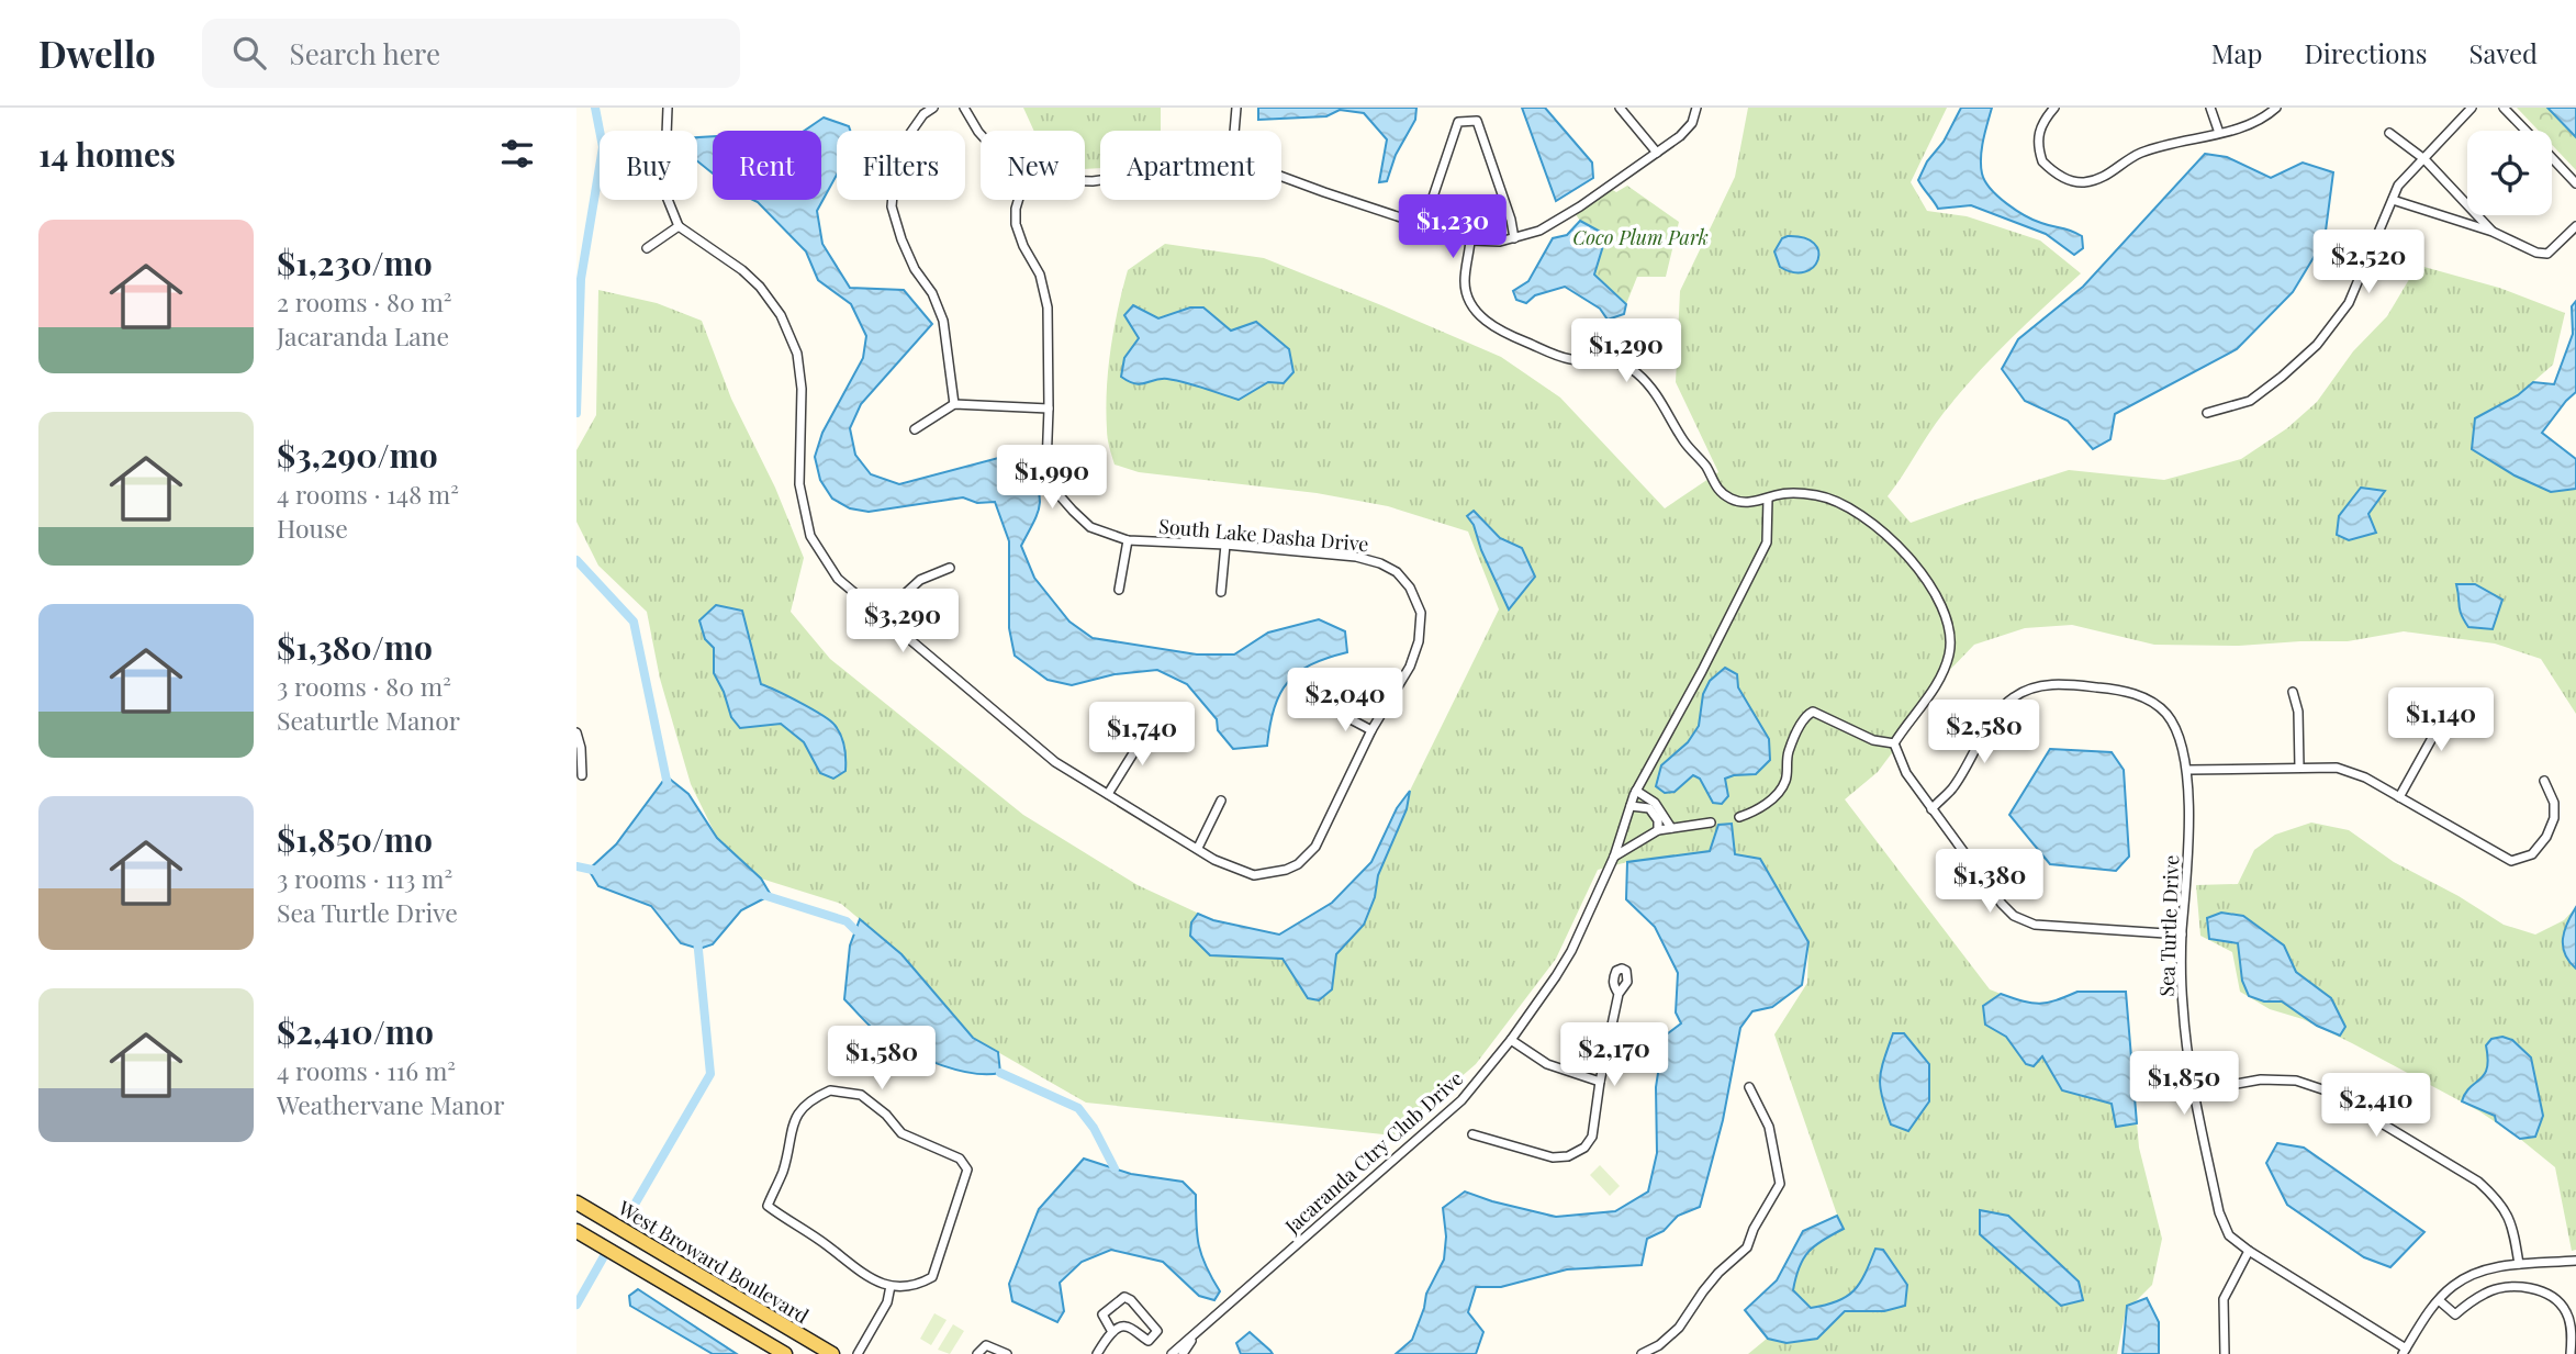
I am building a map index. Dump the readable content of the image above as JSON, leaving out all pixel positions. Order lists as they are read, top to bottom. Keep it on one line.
{"streets":{"main road":["West Broward Boulevard"],"street":["South Lake Dasha Drive","Sea Turtle Drive","Jacaranda Ctry Club Drive"]},"parks":["Coco Plum Park"],"page":{"header":"Dwello","search":"Search here","nav":["Map","Directions","Saved"],"heading":"14 homes","chip":["Buy","Rent","Filters","New","Apartment"],"price":["$1,230","$2,520","$1,290","$1,990","$3,290","$2,040","$1,140","$2,580","$1,740","$1,380","$2,170","$1,580","$1,850","$2,410"],"list":[{"name":"$1,230/mo","note":"2 rooms · 80 m² · Jacaranda Lane"},{"name":"$3,290/mo","note":"4 rooms · 148 m² · House"},{"name":"$1,380/mo","note":"3 rooms · 80 m² · Seaturtle Manor"},{"name":"$1,850/mo","note":"3 rooms · 113 m² · Sea Turtle Drive"},{"name":"$2,410/mo","note":"4 rooms · 116 m² · Weathervane Manor"}]}}
